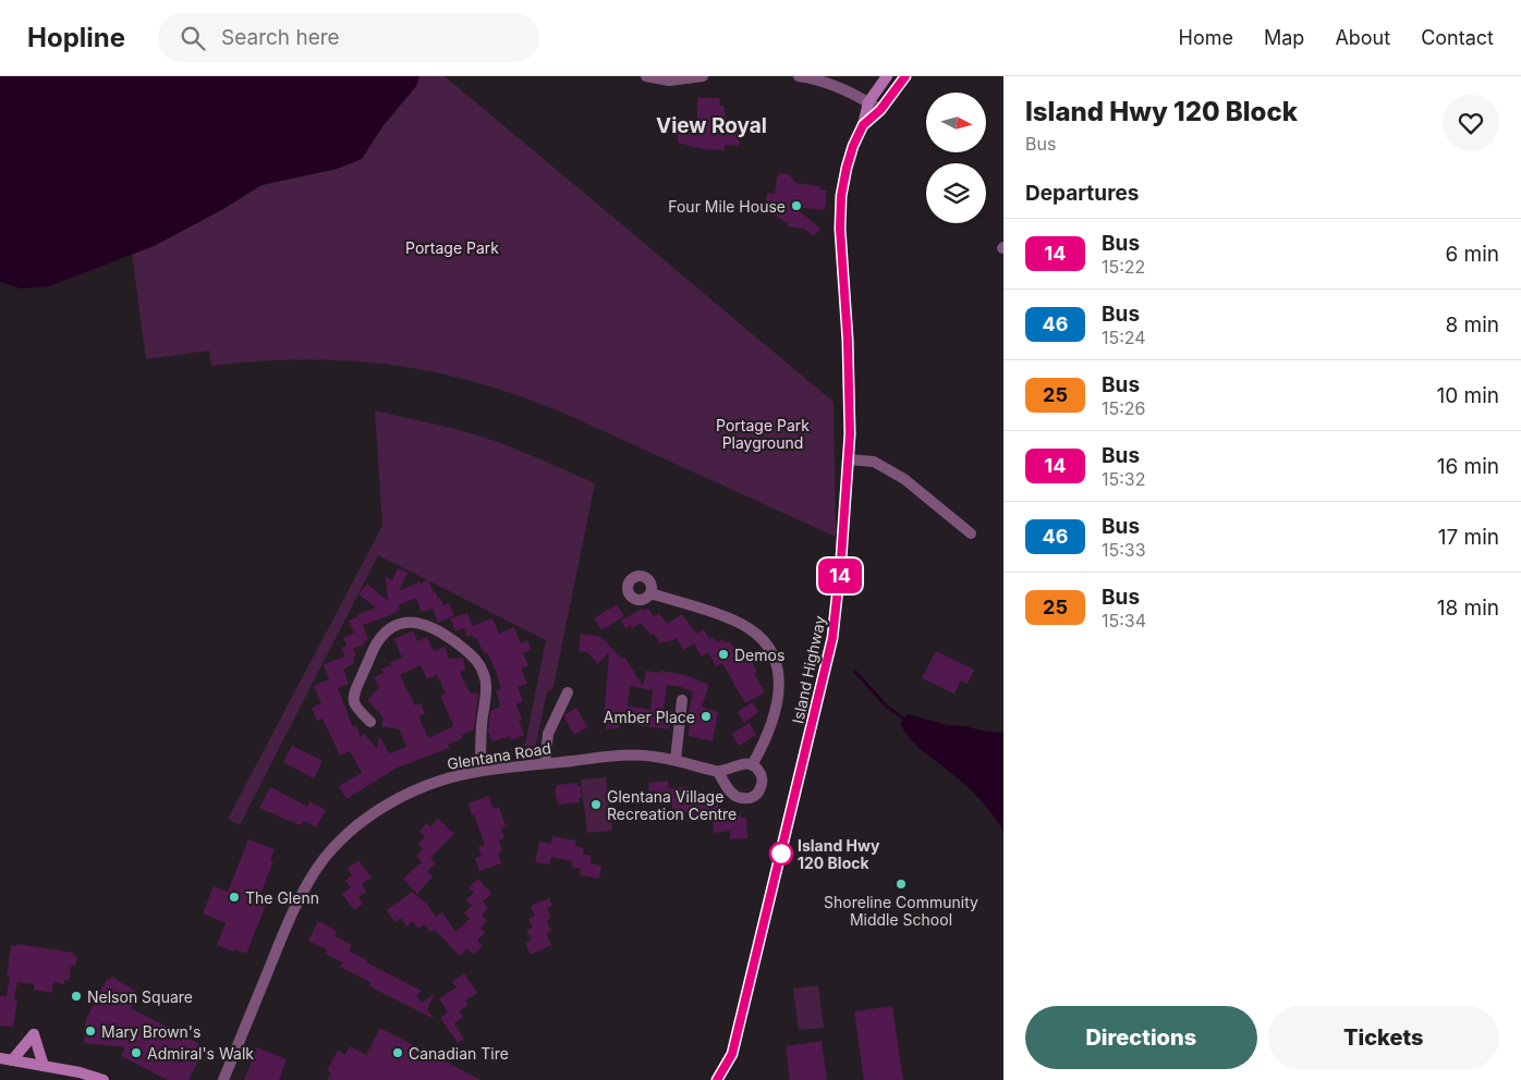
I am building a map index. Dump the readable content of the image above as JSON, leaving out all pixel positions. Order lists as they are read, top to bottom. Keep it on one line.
{"streets":{"main road":["Island Highway"],"street":["Glentana Road"]},"districts":["View Royal"],"parks":["Portage Park","Portage Park Playground"],"places":["Four Mile House","Demos","Amber Place","Glentana Village Recreation Centre","Island Hwy 120 Block","Shoreline Community Middle School","The Glenn","Nelson Square","Mary Brown's","Admiral's Walk","Canadian Tire"],"lines":["bus line 14"],"north":"right","page":{"header":"Hopline","search":"Search here","nav":["Home","Map","About","Contact"],"on_map":"14","heading":[["Island Hwy 120 Block","Bus"],"Departures"],"list":[{"mark":"14","name":"Bus","note":"15:22","value":"6 min"},{"mark":"46","name":"Bus","note":"15:24","value":"8 min"},{"mark":"25","name":"Bus","note":"15:26","value":"10 min"},{"mark":"14","name":"Bus","note":"15:32","value":"16 min"},{"mark":"46","name":"Bus","note":"15:33","value":"17 min"},{"mark":"25","name":"Bus","note":"15:34","value":"18 min"}],"buttons":["Directions","Tickets"]}}
